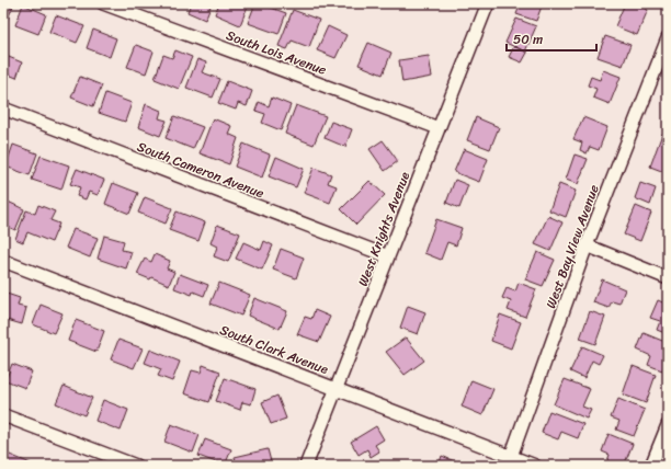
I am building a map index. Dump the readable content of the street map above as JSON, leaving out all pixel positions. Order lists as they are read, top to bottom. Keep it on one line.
{"streets":{"street":["South Lois Avenue","South Cameron Avenue","West Knights Avenue","West Bay View Avenue","South Clark Avenue"]},"crossings":[["South Lois Avenue","West Knights Avenue"],["South Cameron Avenue","West Knights Avenue"],["West Knights Avenue","South Clark Avenue"],["West Bay View Avenue","South Clark Avenue"]],"scale_bar":"50 m"}
